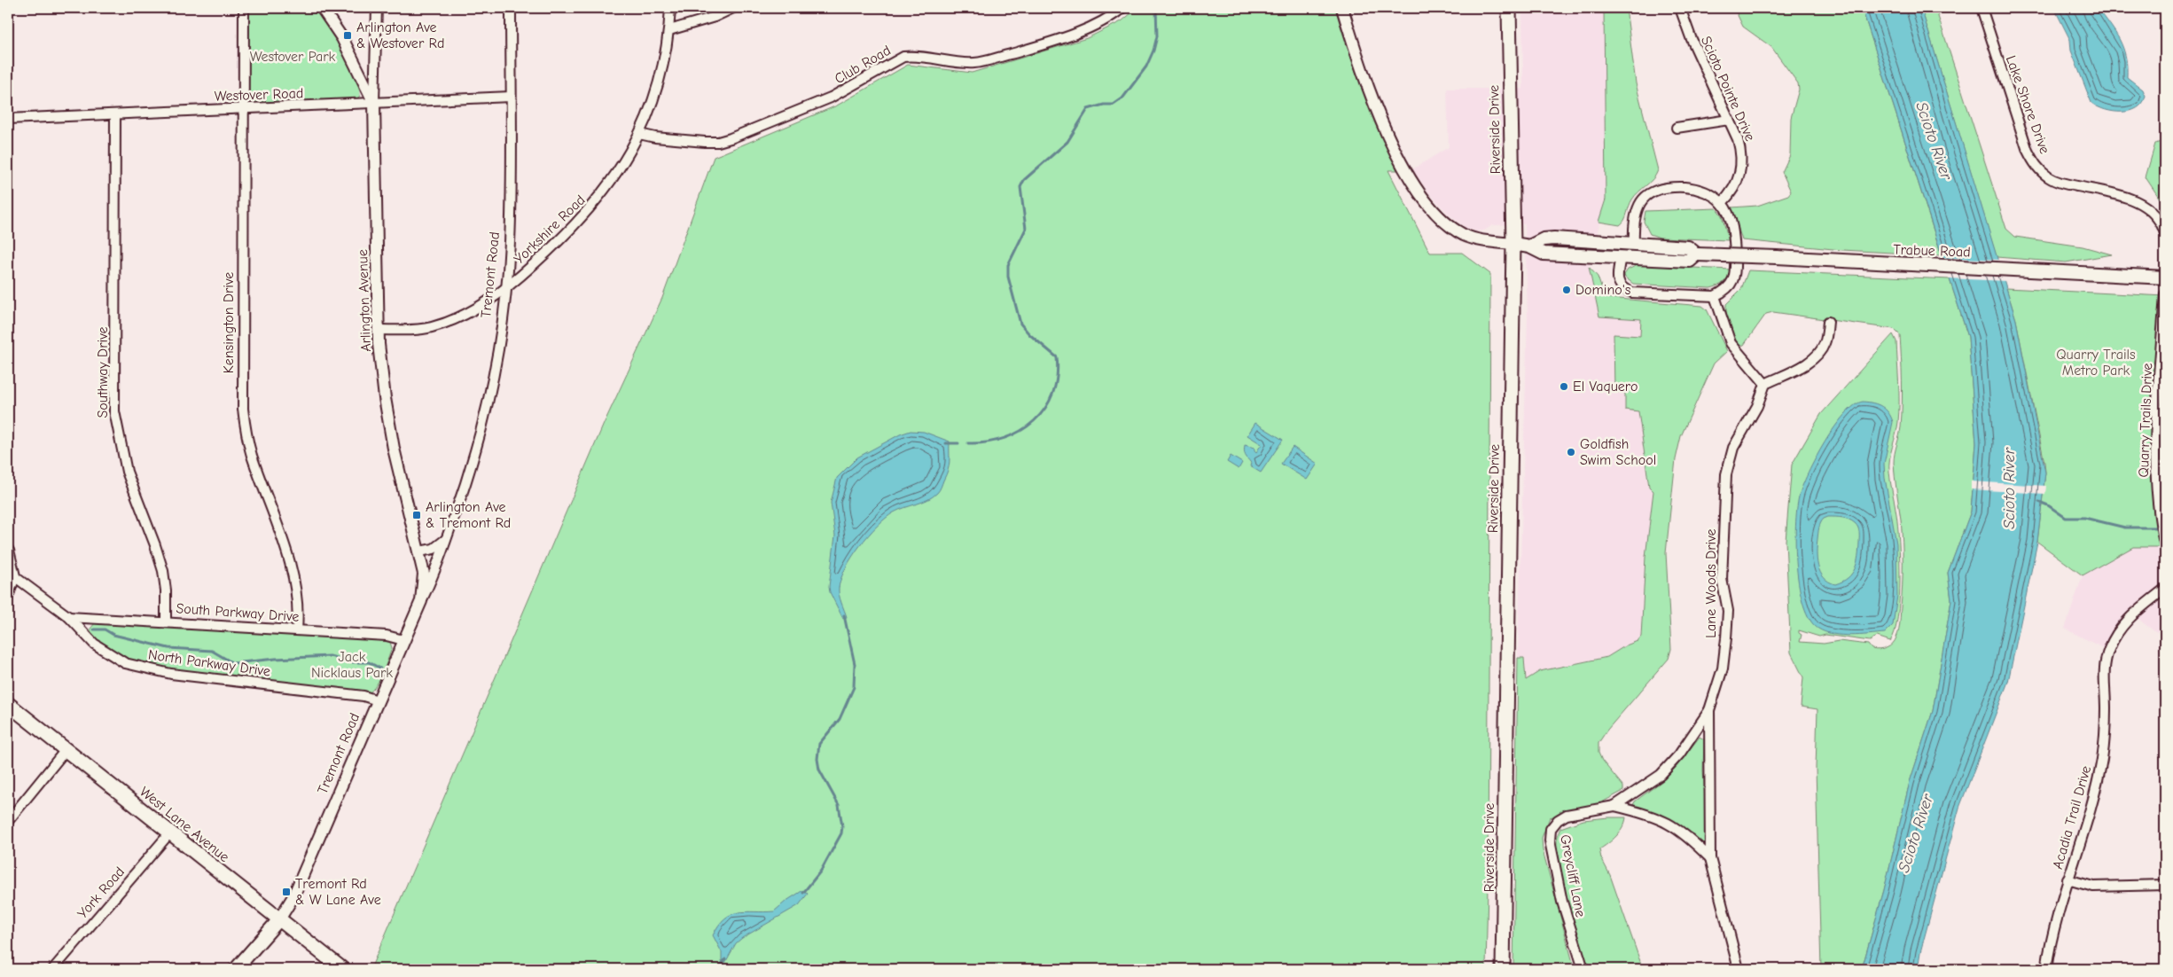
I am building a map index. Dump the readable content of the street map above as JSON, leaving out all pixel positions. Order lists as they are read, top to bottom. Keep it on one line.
{"streets":{"main road":["Riverside Drive","Trabue Road","Tremont Road","West Lane Avenue"],"street":["Club Road","Scioto Pointe Drive","Westover Road","Lake Shore Drive","Yorkshire Road","Arlington Avenue","Kensington Drive","Southway Drive","Quarry Trails Drive","Lane Woods Drive","South Parkway Drive","North Parkway Drive","Acadia Trail Drive","Greycliff Lane","York Road"]},"crossings":[["Club Road","Yorkshire Road"],["Westover Road","Tremont Road"],["Westover Road","Arlington Avenue"],["Westover Road","Kensington Drive"],["Westover Road","Southway Drive"],["Riverside Drive","Trabue Road"],["Yorkshire Road","Tremont Road"],["Yorkshire Road","Arlington Avenue"],["Tremont Road","Arlington Avenue"],["Tremont Road","South Parkway Drive"],["Tremont Road","North Parkway Drive"],["Tremont Road","West Lane Avenue"],["Kensington Drive","South Parkway Drive"],["Southway Drive","South Parkway Drive"],["Lane Woods Drive","Greycliff Lane"],["South Parkway Drive","North Parkway Drive"],["West Lane Avenue","York Road"]],"water":["Scioto River"],"parks":["Westover Park","Quarry Trails Metro Park","Jack Nicklaus Park"],"places":{"transit":["Arlington Ave & Westover Rd","Arlington Ave & Tremont Rd","Tremont Rd & W Lane Ave"],"other":["Domino's","El Vaquero","Goldfish Swim School"]}}
